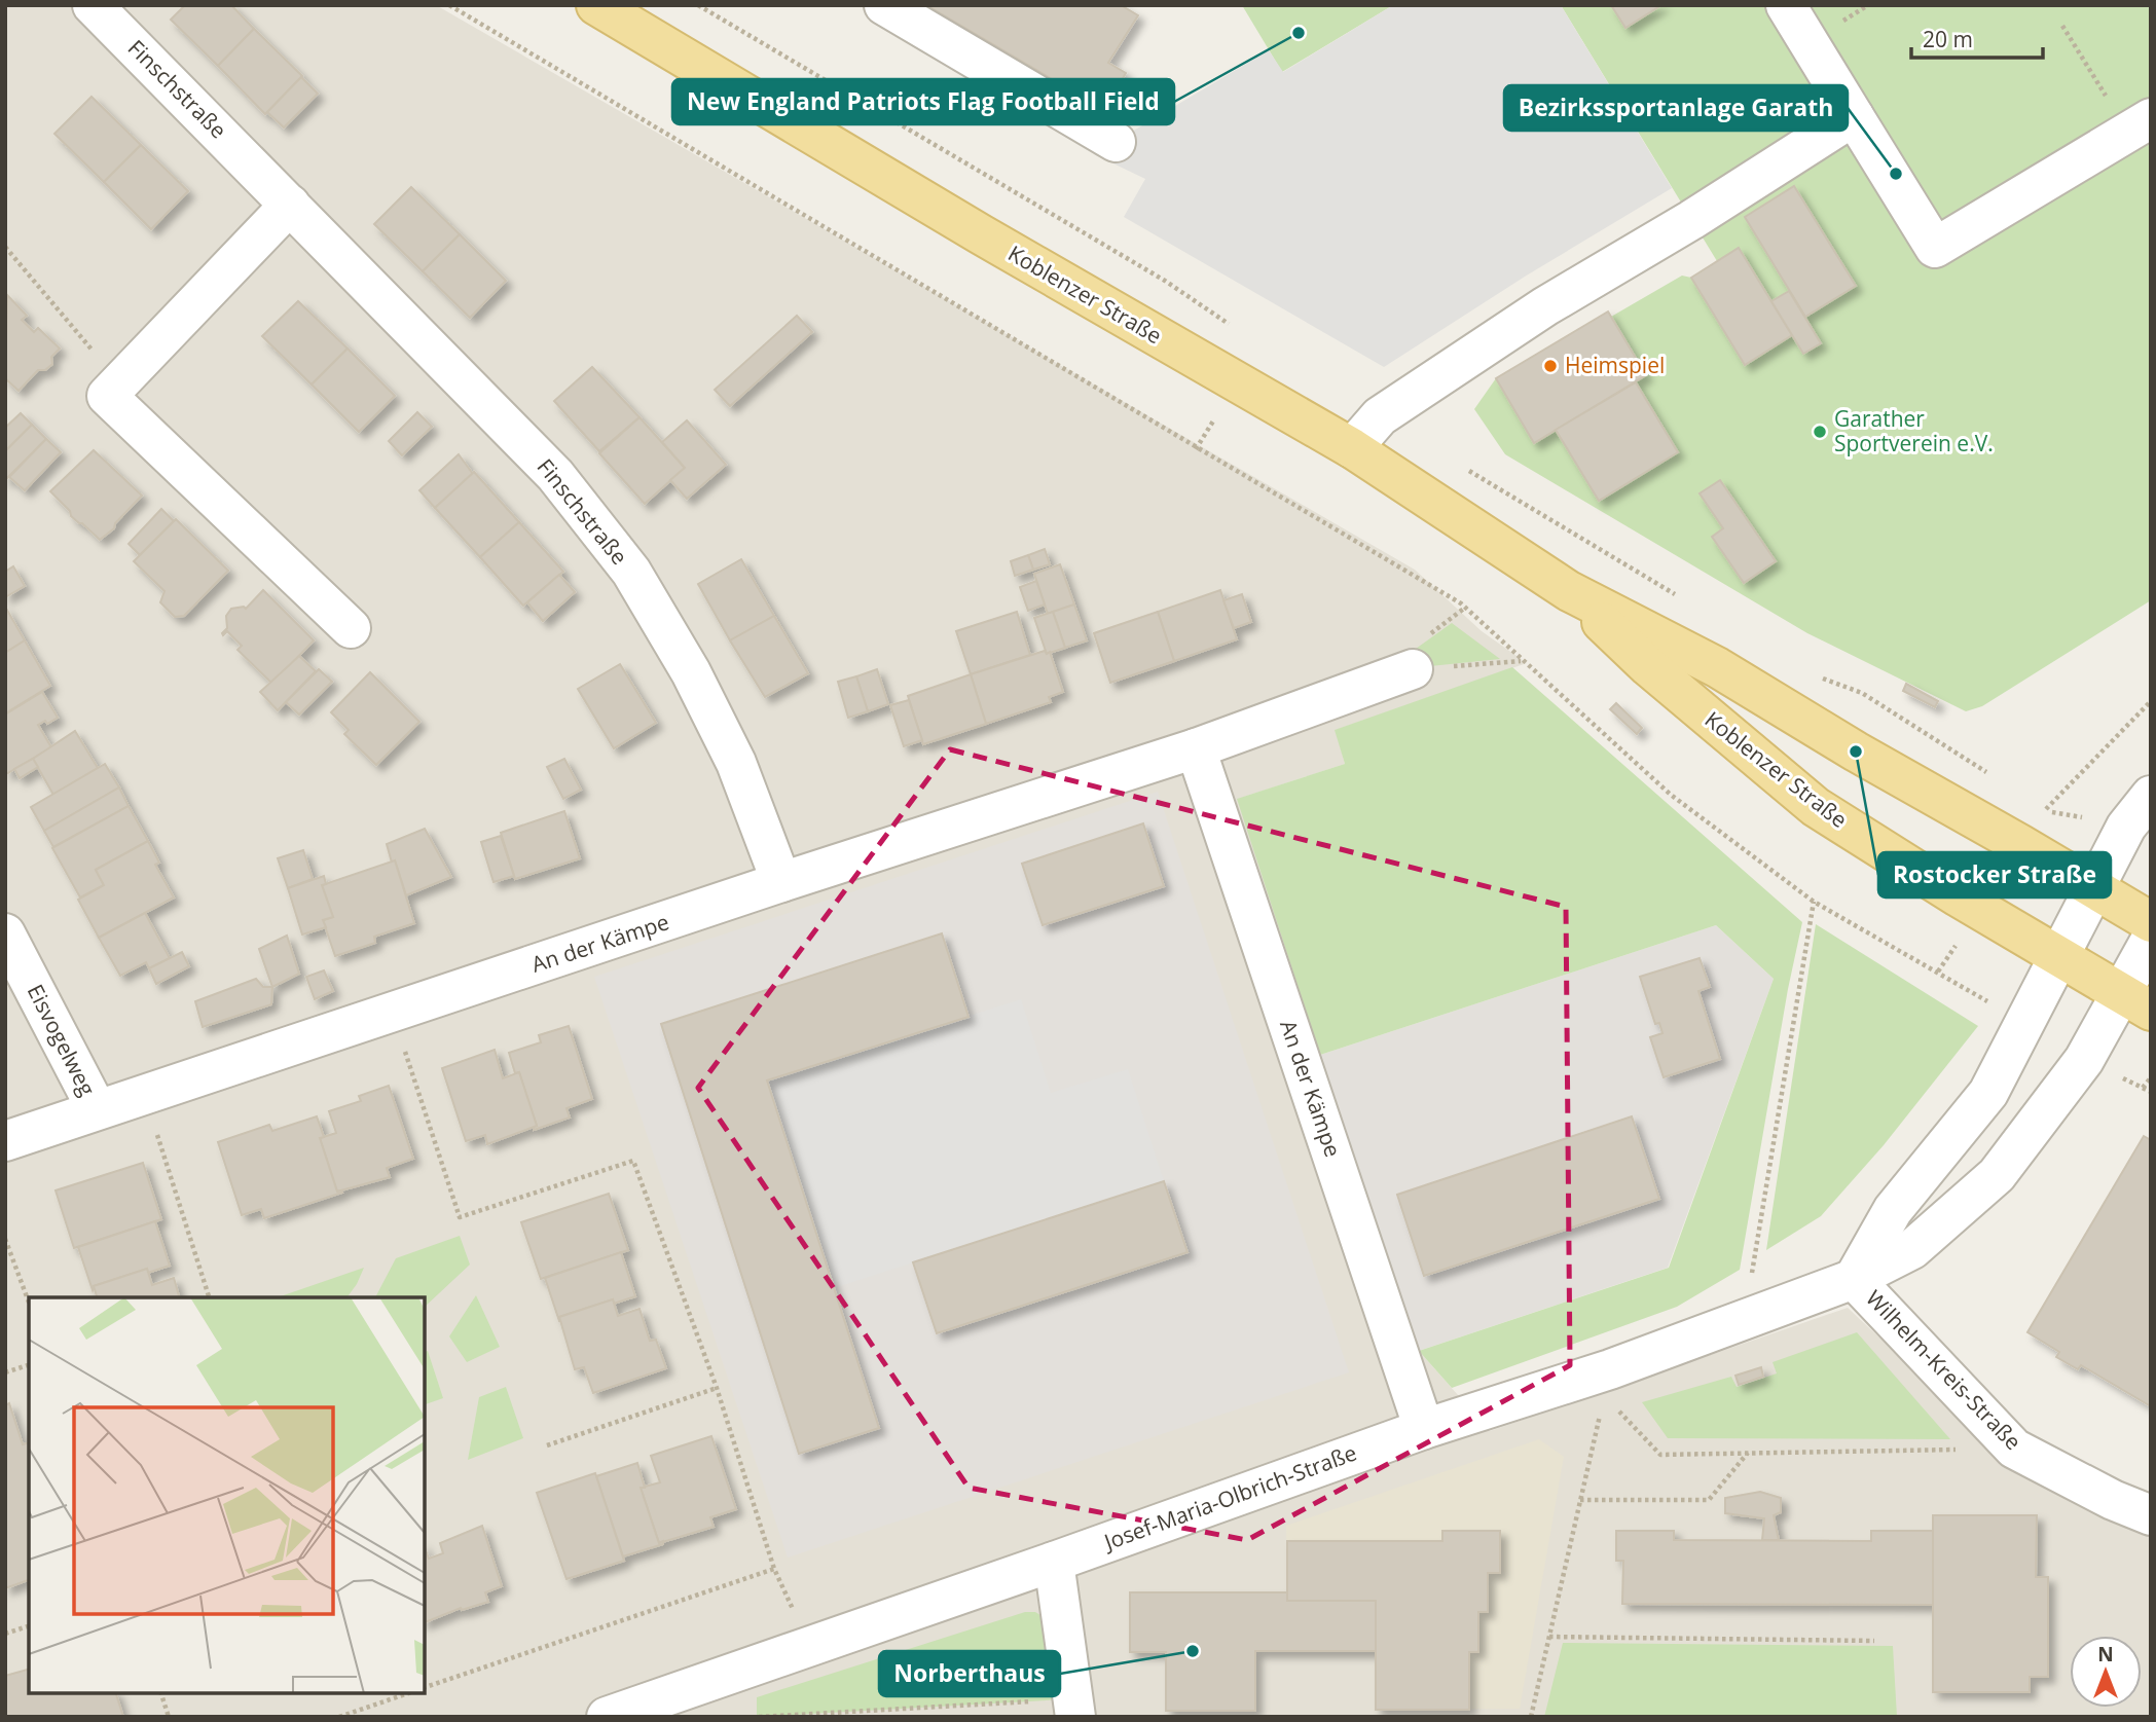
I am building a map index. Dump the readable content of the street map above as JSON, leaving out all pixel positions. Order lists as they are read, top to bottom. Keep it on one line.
{"streets":{"main road":["Koblenzer Straße"],"street":["Finschstraße","An der Kämpe","Eisvogelweg","Wilhelm-Kreis-Straße","Josef-Maria-Olbrich-Straße"]},"crossings":[["Finschstraße","An der Kämpe"],["Koblenzer Straße","Josef-Maria-Olbrich-Straße"],["An der Kämpe","Eisvogelweg"],["An der Kämpe","Josef-Maria-Olbrich-Straße"],["Wilhelm-Kreis-Straße","Josef-Maria-Olbrich-Straße"]],"places":["New England Patriots Flag Football Field","Bezirkssportanlage Garath","Heimspiel","Garather Sportverein e.V.","Rostocker Straße","Norberthaus"],"scale_bar":"20 m","north":"top"}
